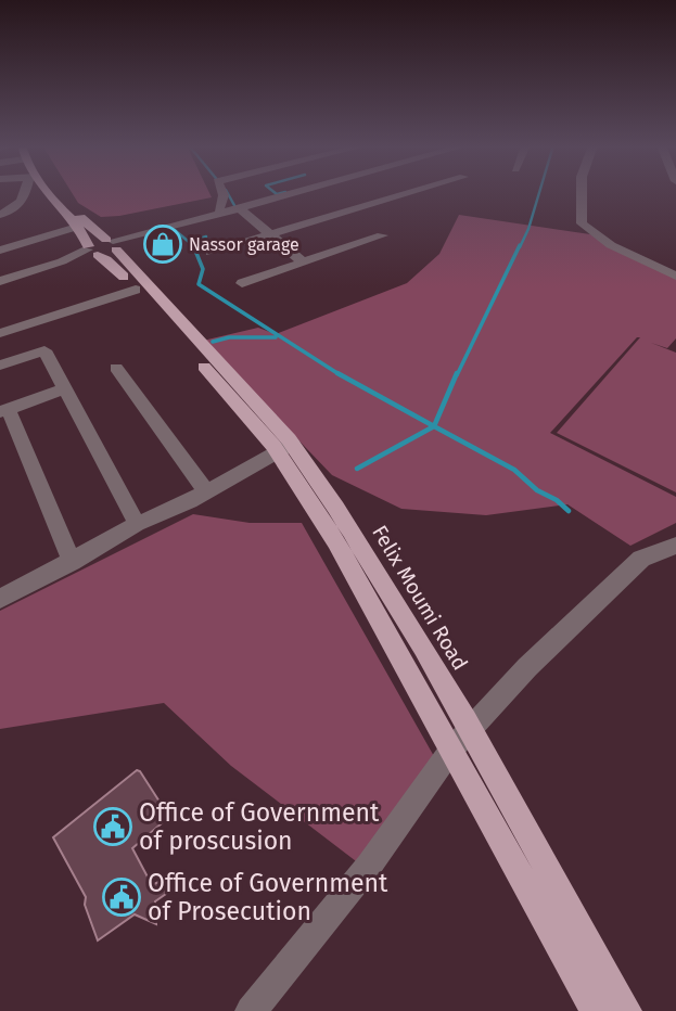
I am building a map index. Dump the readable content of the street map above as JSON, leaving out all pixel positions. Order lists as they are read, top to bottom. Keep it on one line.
{"streets":{"main road":["Felix Moumi Road"]},"places":{"shop":["Nassor garage"],"public building":["Office of Government of proscusion","Office of Government of Prosecution"]}}
